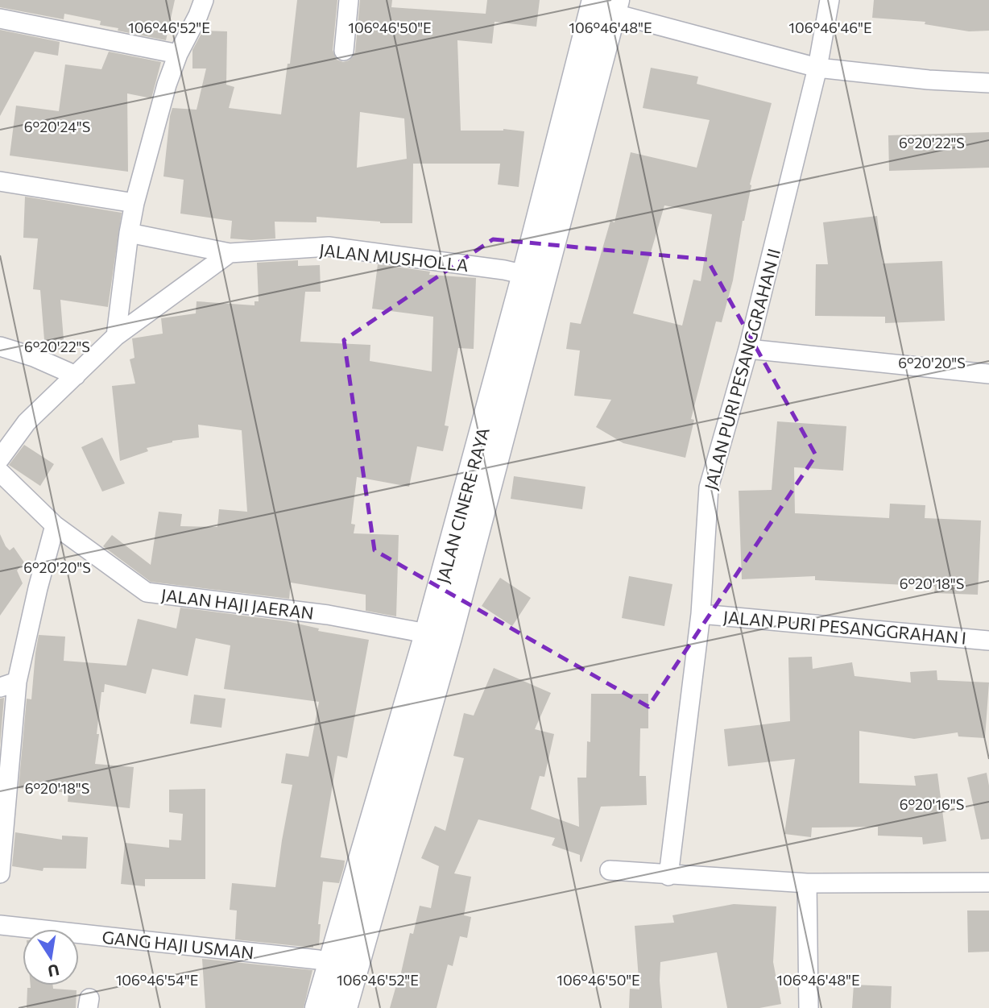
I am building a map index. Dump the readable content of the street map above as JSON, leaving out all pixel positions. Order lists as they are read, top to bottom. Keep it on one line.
{"streets":{"main road":["JALAN CINERE RAYA"],"street":["JALAN MUSHOLLA","JALAN PURI PESANGGRAHAN II","JALAN HAJI JAERAN","JALAN PURI PESANGGRAHAN I","GANG HAJI USMAN"]},"crossings":[["JALAN MUSHOLLA","JALAN CINERE RAYA"],["JALAN PURI PESANGGRAHAN II","JALAN PURI PESANGGRAHAN I"],["JALAN CINERE RAYA","JALAN HAJI JAERAN"],["JALAN CINERE RAYA","GANG HAJI USMAN"]],"north":"bottom","coordinates":["106°46'52\"E","106°46'50\"E","106°46'48\"E","106°46'46\"E","6°20'24\"S","6°20'22\"S","6°20'20\"S","6°20'18\"S","6°20'16\"S","106°46'54\"E"]}
